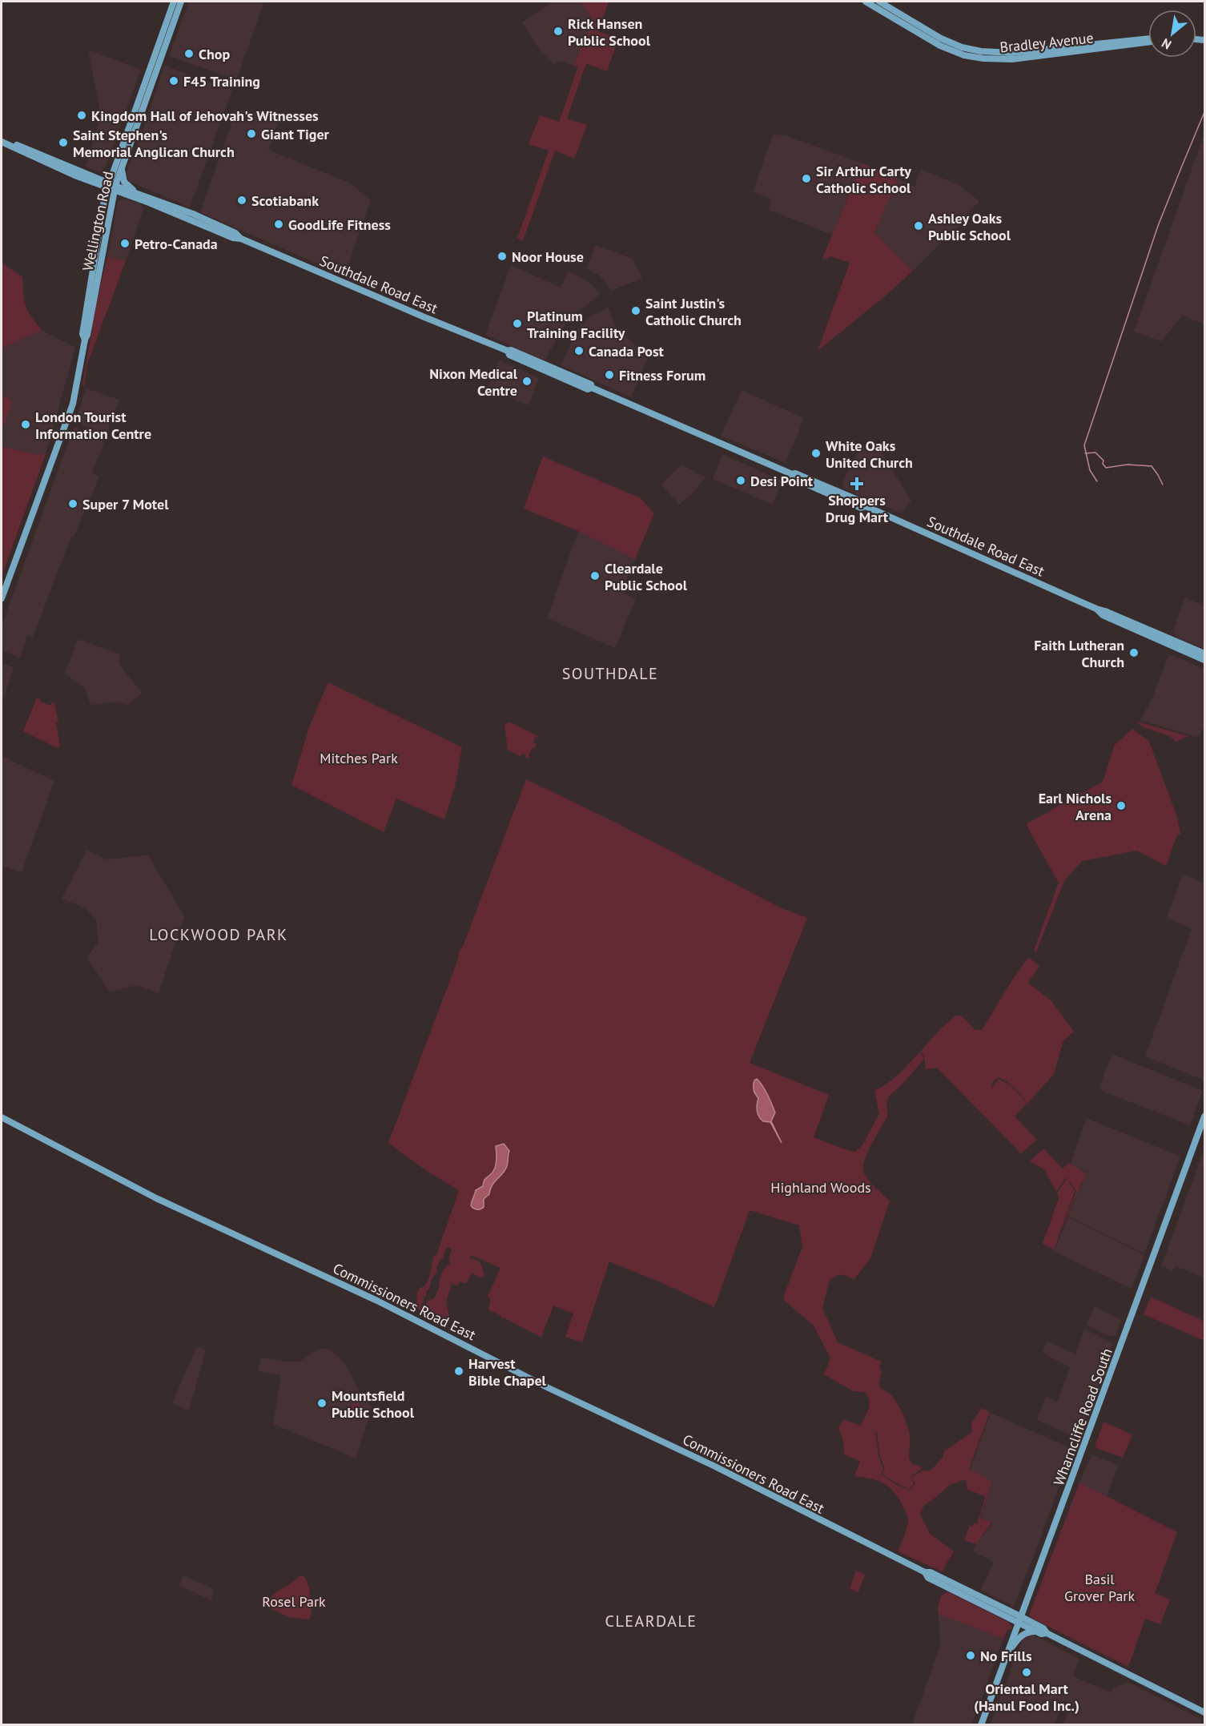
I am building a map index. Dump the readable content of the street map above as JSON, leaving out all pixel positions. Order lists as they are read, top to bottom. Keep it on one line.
{"streets":{"main road":["Bradley Avenue","Wellington Road","Southdale Road East","Commissioners Road East","Wharncliffe Road South"]},"crossings":[["Wellington Road","Southdale Road East"],["Commissioners Road East","Wharncliffe Road South"]],"districts":["SOUTHDALE","LOCKWOOD PARK","CLEARDALE"],"parks":["Mitches Park","Highland Woods","Basil Grover Park","Rosel Park"],"places":{"other":["Rick Hansen Public School","Chop","F45 Training","Kingdom Hall of Jehovah's Witnesses","Giant Tiger","Saint Stephen's Memorial Anglican Church","Sir Arthur Carty Catholic School","Scotiabank","GoodLife Fitness","Ashley Oaks Public School","Petro-Canada","Noor House","Saint Justin's Catholic Church","Platinum Training Facility","Canada Post","Fitness Forum","Nixon Medical Centre","London Tourist Information Centre","White Oaks United Church","Desi Point","Super 7 Motel","Cleardale Public School","Faith Lutheran Church","Earl Nichols Arena","Harvest Bible Chapel","Mountsfield Public School","No Frills","Oriental Mart (Hanul Food Inc.)"],"health":["Shoppers Drug Mart"]},"north":"bottom left"}
